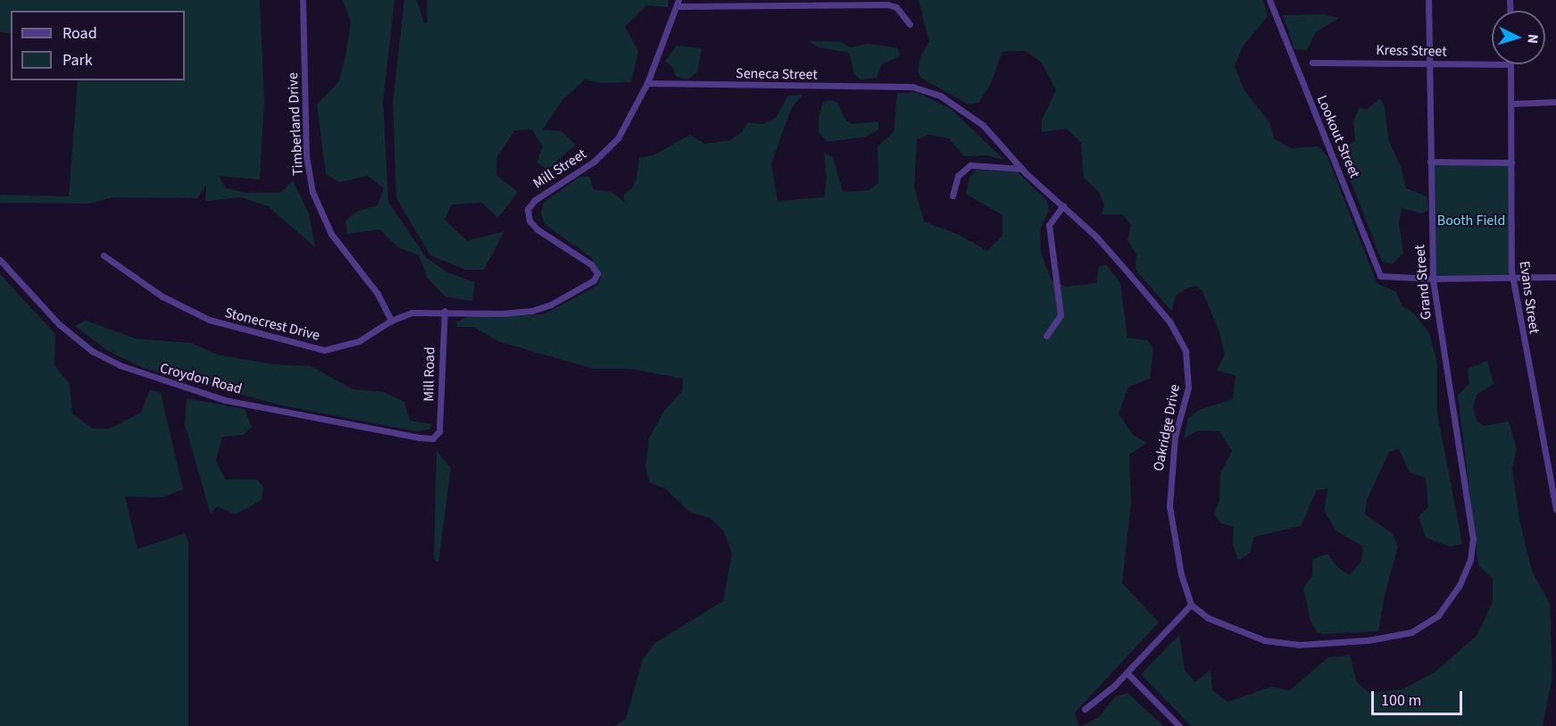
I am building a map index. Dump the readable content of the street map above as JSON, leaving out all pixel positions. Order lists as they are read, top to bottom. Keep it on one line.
{"streets":{"street":["Kress Street","Seneca Street","Timberland Drive","Lookout Street","Mill Street","Grand Street","Evans Street","Stonecrest Drive","Mill Road","Croydon Road","Oakridge Drive"]},"crossings":[["Kress Street","Grand Street"],["Seneca Street","Mill Street"],["Seneca Street","Oakridge Drive"],["Timberland Drive","Stonecrest Drive"],["Lookout Street","Grand Street"],["Mill Street","Stonecrest Drive"],["Mill Street","Mill Road"],["Grand Street","Oakridge Drive"],["Stonecrest Drive","Mill Road"],["Mill Road","Croydon Road"]],"parks":["Booth Field"],"legend":["Road","Park"],"scale_bar":"100 m","north":"right"}
